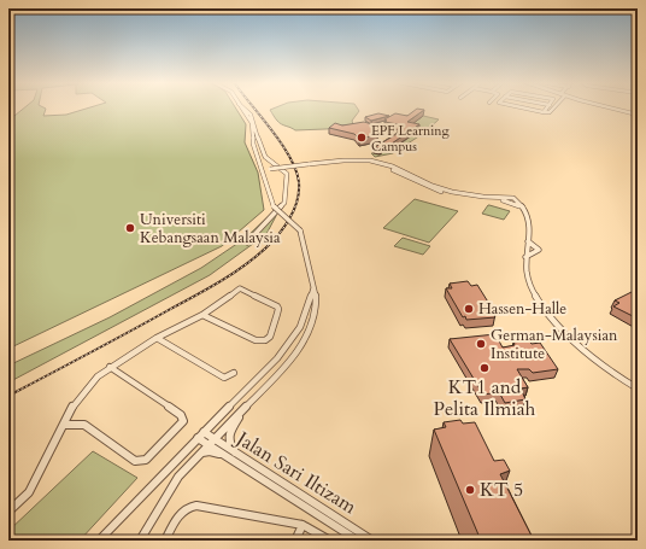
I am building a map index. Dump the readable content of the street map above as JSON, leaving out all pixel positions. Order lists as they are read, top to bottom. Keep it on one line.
{"streets":{"street":["Jalan Sari Iltizam"]},"places":["EPF Learning Campus","Universiti Kebangsaan Malaysia","Hassen-Halle","German-Malaysian Institute","KT1 and Pelita Ilmiah","KT 5"]}
